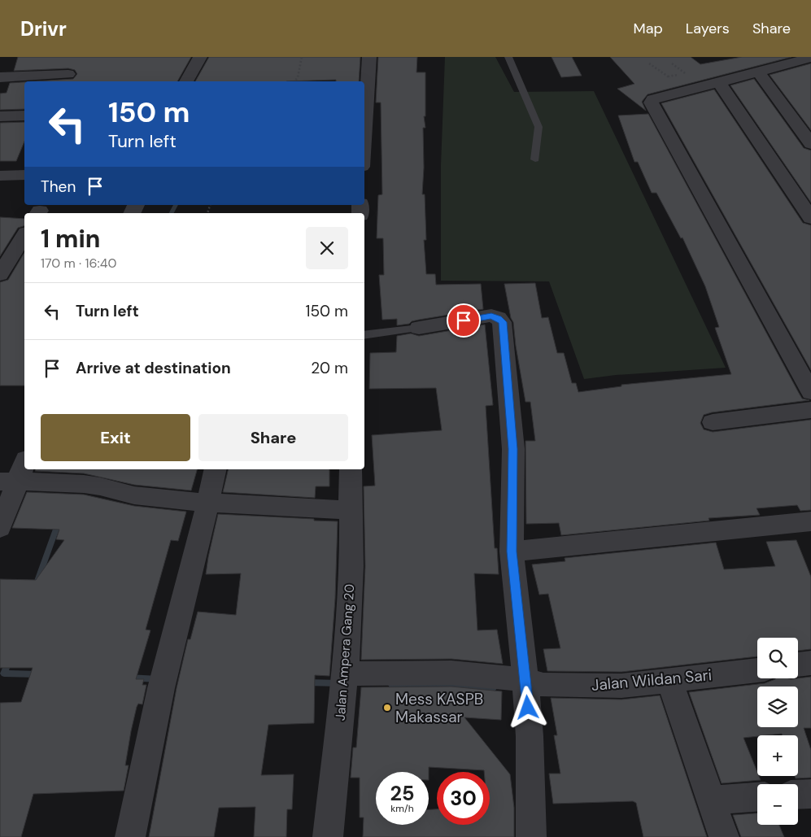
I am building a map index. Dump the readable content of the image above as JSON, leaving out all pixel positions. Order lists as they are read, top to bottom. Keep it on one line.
{"streets":{"street":["Jalan Ampera Gang 20","Jalan Wildan Sari"]},"crossings":[["Jalan Ampera Gang 20","Jalan Wildan Sari"]],"places":["Mess KASPB Makassar"],"page":{"header":"Drivr","nav":["Map","Layers","Share"],"turn":["150 m","Turn left"],"then":"Then","heading":["1 min","170 m · 16:40"],"list":[{"name":"Turn left","value":"150 m"},{"name":"Arrive at destination","value":"20 m"}],"buttons":["Exit","Share"],"map_buttons":["+","−"],"speed":"25 km/h","limit":"30"}}
